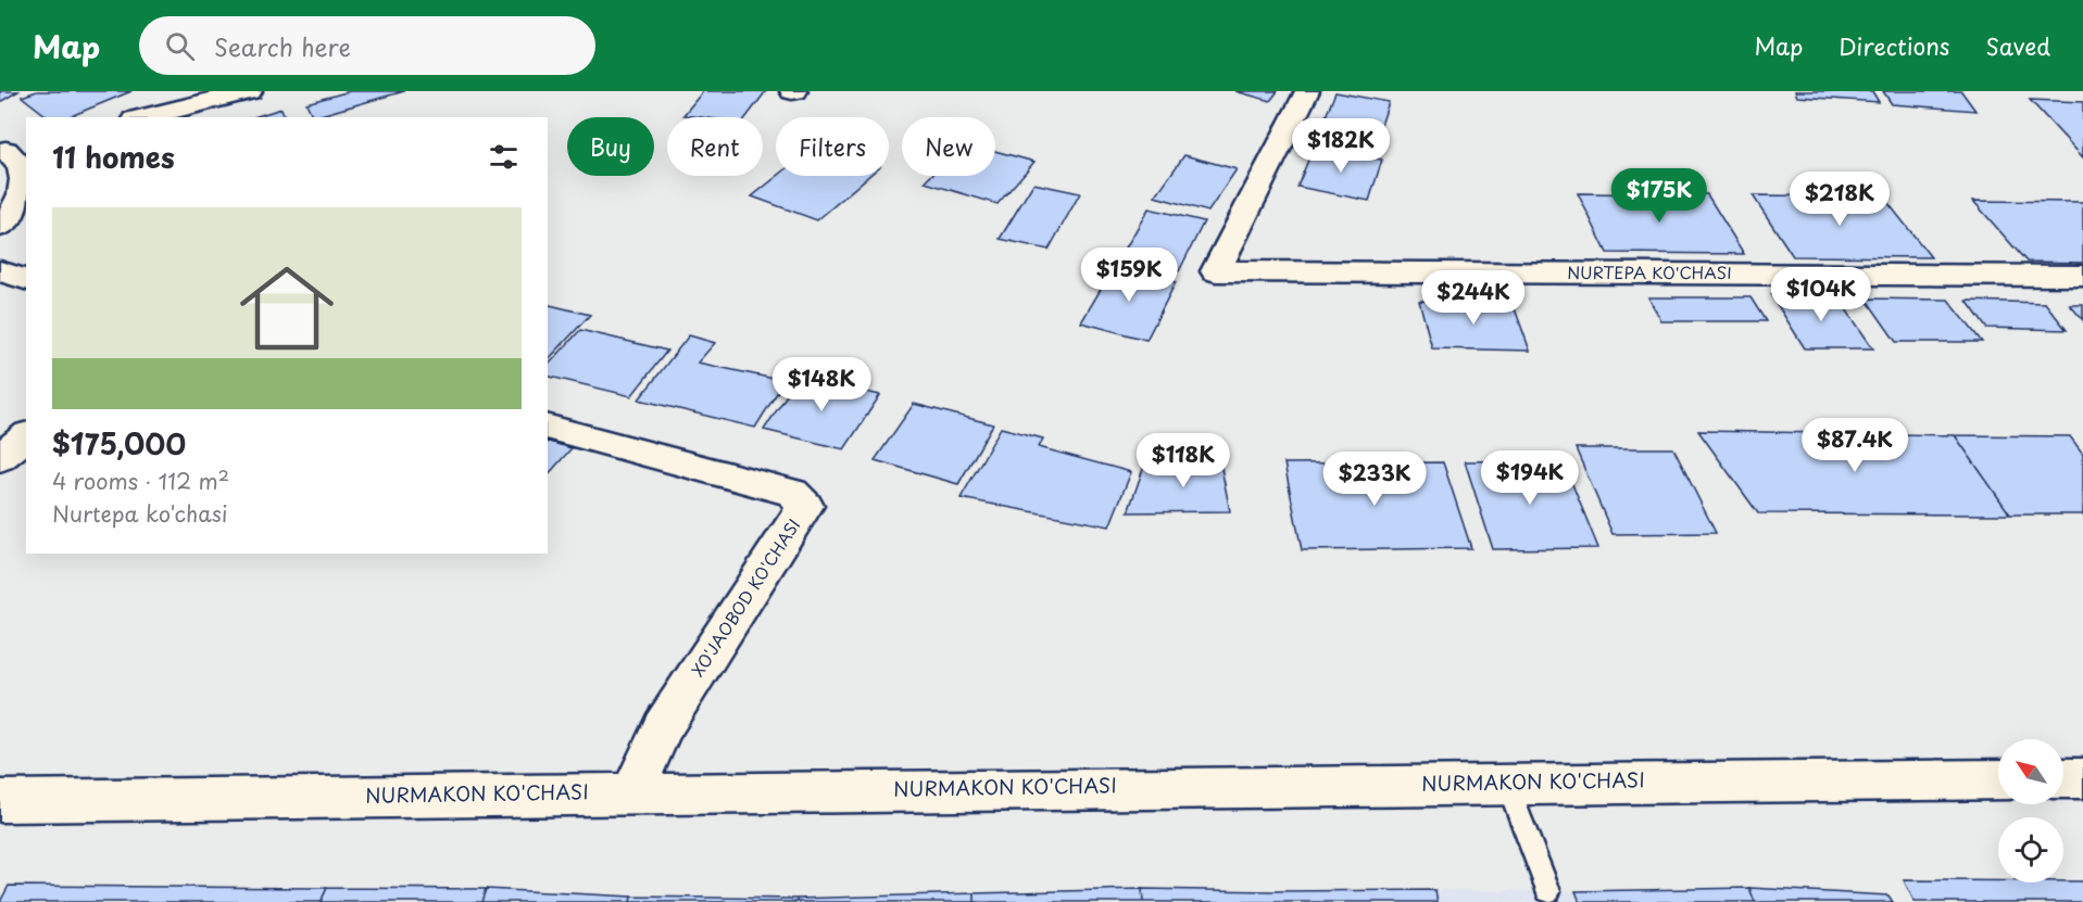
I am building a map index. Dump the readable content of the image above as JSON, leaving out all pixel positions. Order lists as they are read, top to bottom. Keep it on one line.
{"streets":{"street":["NURTEPA KO'CHASI","XO'JAOBOD KO'CHASI","NURMAKON KO'CHASI"]},"crossings":[["XO'JAOBOD KO'CHASI","NURMAKON KO'CHASI"]],"north":"top left","page":{"header":"Map","search":"Search here","nav":["Map","Directions","Saved"],"chip":["Buy","Rent","Filters","New"],"heading":"11 homes","price":["$182K","$175K","$218K","$159K","$104K","$244K","$148K","$87.4K","$118K","$194K","$233K"],"list":[{"name":"$175,000","note":"4 rooms · 112 m² · Nurtepa ko'chasi"}]}}
